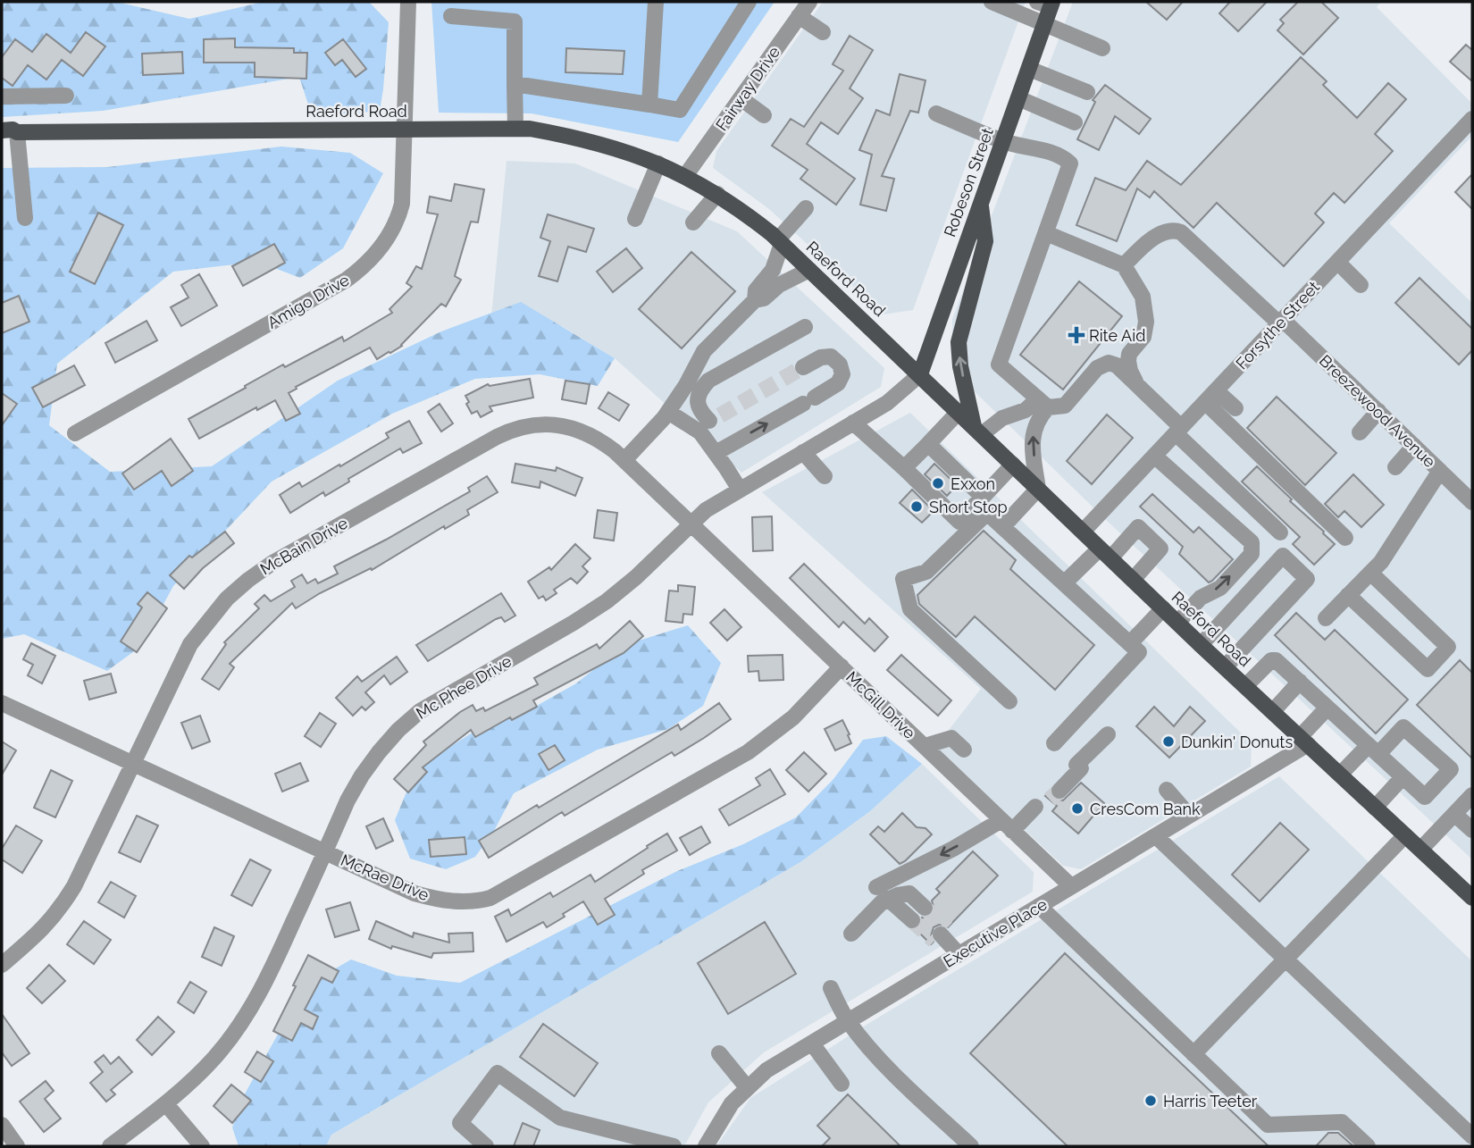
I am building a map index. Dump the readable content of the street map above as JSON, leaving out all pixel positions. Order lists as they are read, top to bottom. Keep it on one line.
{"streets":{"main road":["Raeford Road","Robeson Street"],"street":["Fairway Drive","Amigo Drive","Forsythe Street","Breezewood Avenue","McBain Drive","Mc Phee Drive","McGill Drive","McRae Drive","Executive Place"]},"crossings":[["Fairway Drive","Raeford Road"],["Raeford Road","Robeson Street"],["Raeford Road","Amigo Drive"],["Raeford Road","Forsythe Street"],["Raeford Road","Mc Phee Drive"],["Raeford Road","Executive Place"],["Robeson Street","Mc Phee Drive"],["Forsythe Street","Breezewood Avenue"],["McBain Drive","Mc Phee Drive"],["McBain Drive","McGill Drive"],["McBain Drive","McRae Drive"],["Mc Phee Drive","McGill Drive"],["Mc Phee Drive","McRae Drive"],["McGill Drive","McRae Drive"],["McGill Drive","Executive Place"]],"places":{"health":["Rite Aid"],"other":["Exxon","Short Stop","Dunkin' Donuts","CresCom Bank","Harris Teeter"]}}
